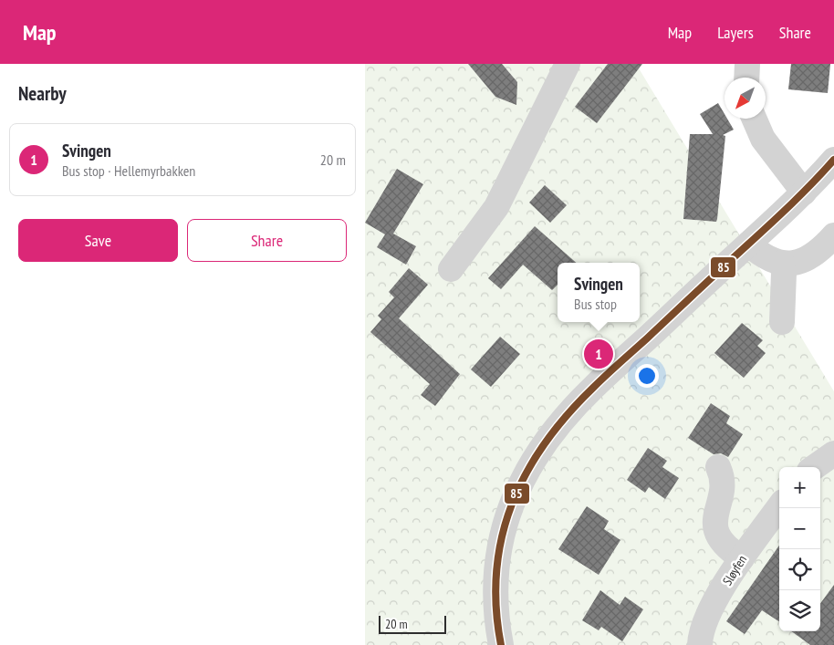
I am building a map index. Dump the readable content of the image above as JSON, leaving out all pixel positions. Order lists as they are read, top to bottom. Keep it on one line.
{"streets":{"street":["Sløyfen"]},"lines":["transit line 85"],"scale_bar":"20 m","north":"bottom left","page":{"header":"Map","nav":["Map","Layers","Share"],"heading":"Nearby","list":[{"mark":"1","name":"Svingen","note":"Bus stop · Hellemyrbakken","value":"20 m"}],"buttons":["Save","Share"],"popup":["Svingen","Bus stop"],"pins":"1","map_buttons":["+","−"],"scale":"20 m"}}
